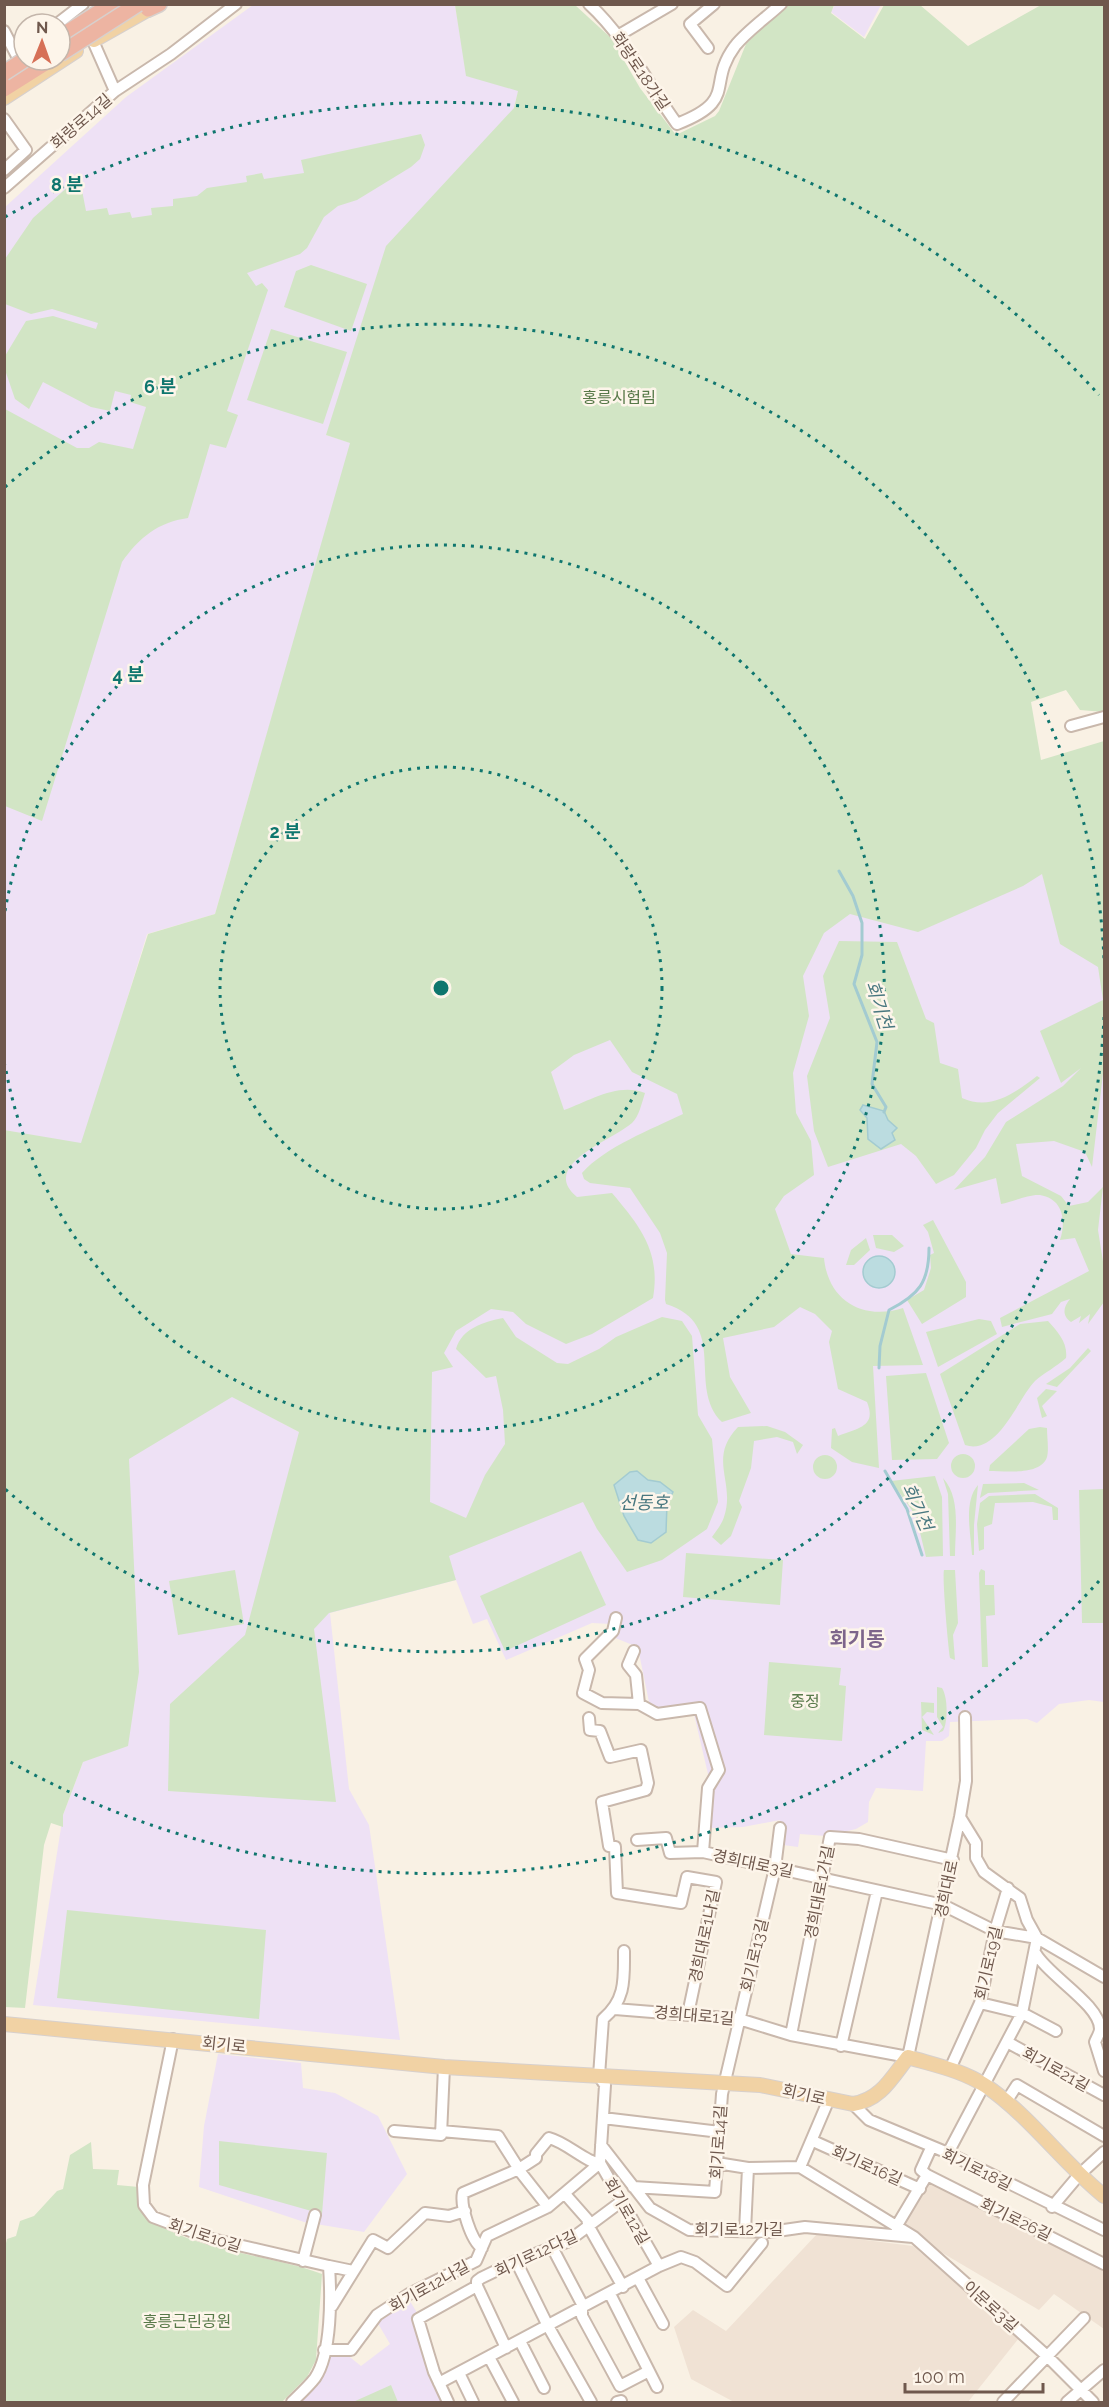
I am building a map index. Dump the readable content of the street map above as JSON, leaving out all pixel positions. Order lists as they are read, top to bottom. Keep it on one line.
{"streets":{"main road":["회기로"],"street":["화랑로18가길","화랑로14길","경희대로3길","경희대로","경희대로1가길","경희대로1나길","회기로13길","회기로19길","경희대로1길","회기로21길","회기로14길","회기로16길","회기로18길","회기로12길","회기로26길","회기로12가길","회기로10길","회기로12다길","회기로12나길","이문로3길"]},"crossings":[["경희대로3길","경희대로"],["경희대로3길","경희대로1가길"],["경희대로3길","회기로13길"],["경희대로3길","회기로19길"],["경희대로3길","회기로21길"],["경희대로","경희대로1가길"],["경희대로","경희대로1길"],["경희대로","회기로21길"],["경희대로1가길","경희대로1길"],["경희대로1나길","경희대로1길"],["회기로13길","경희대로1길"],["회기로13길","회기로"],["회기로13길","회기로14길"],["회기로19길","회기로21길"],["회기로","회기로14길"],["회기로","회기로16길"],["회기로","회기로18길"],["회기로","회기로12길"],["회기로","회기로10길"],["회기로14길","회기로12가길"],["회기로16길","이문로3길"],["회기로12길","회기로12가길"],["회기로12길","회기로12다길"],["회기로12길","회기로12나길"],["회기로12가길","이문로3길"]],"districts":["회기동"],"water":["회기천","선동호"],"parks":["홍릉시험림","중정","홍릉근린공원"],"scale_bar":"100 m","north":"top","rings":["8 분","6 분","4 분","2 분"]}
